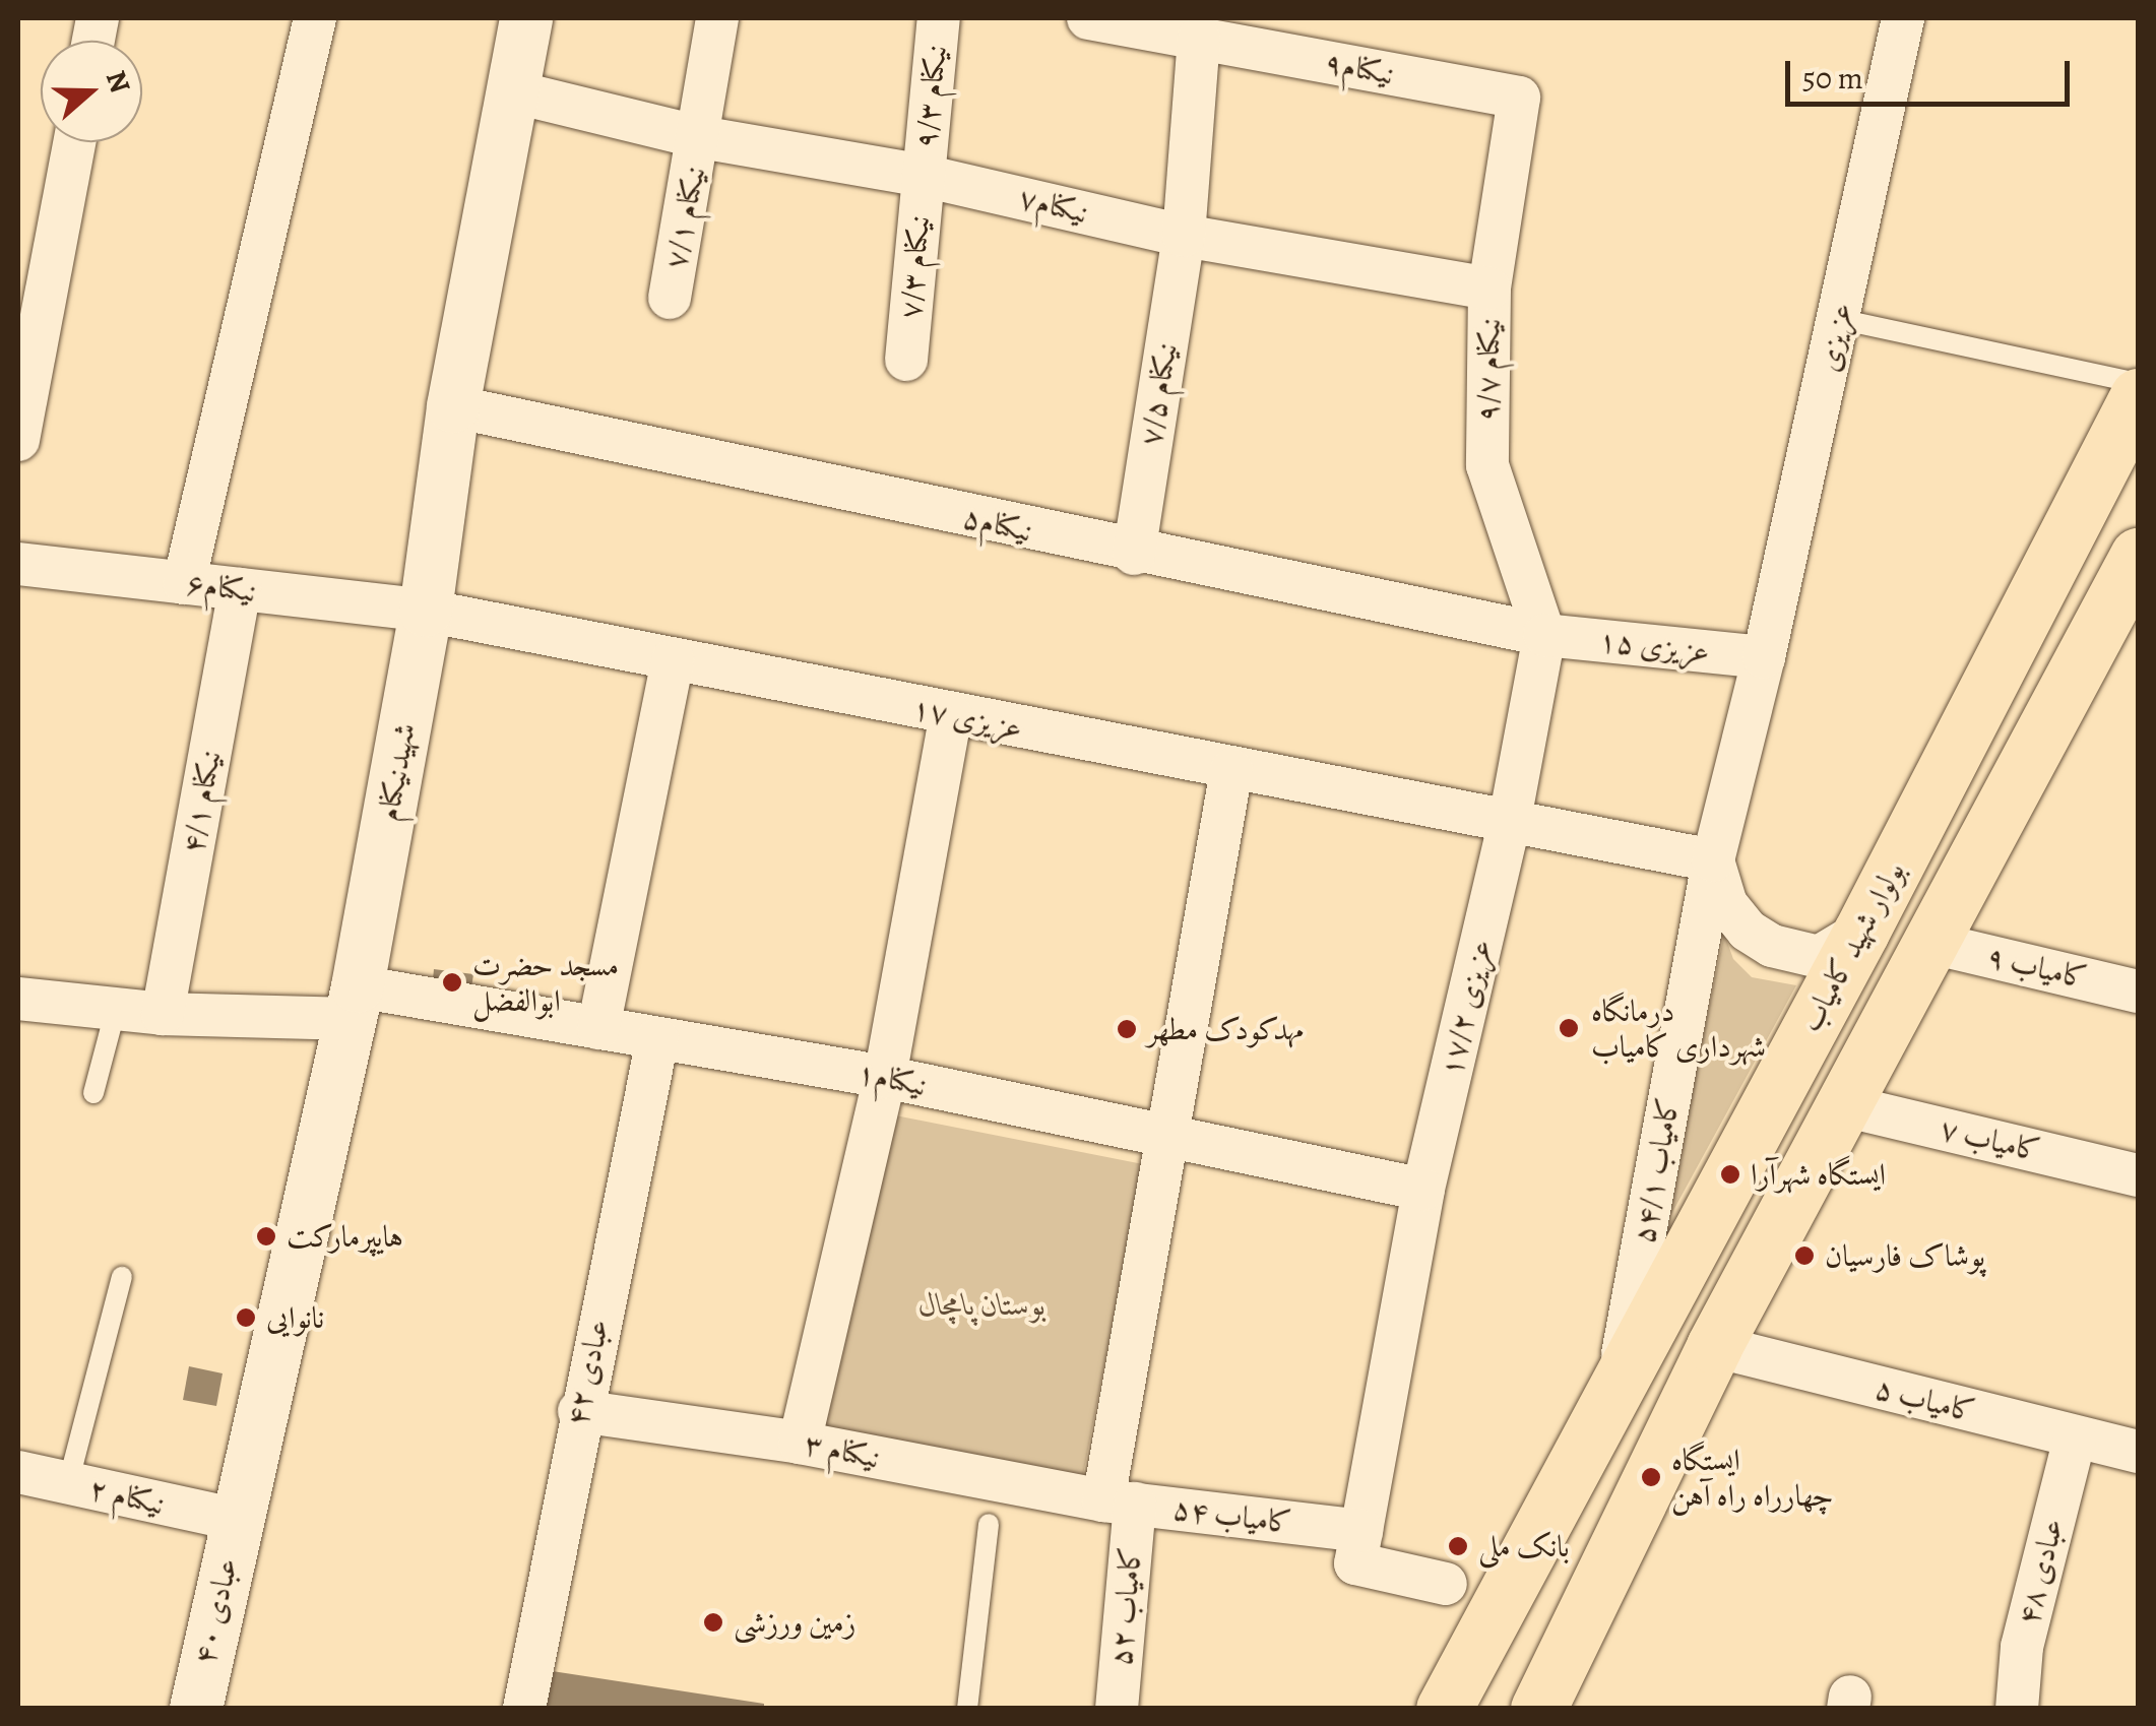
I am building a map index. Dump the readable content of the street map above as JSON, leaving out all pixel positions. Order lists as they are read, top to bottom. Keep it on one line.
{"streets":{"main road":["بولوار شهید کامیاب"],"street":["نیکنام۹","نیکنام ۹/۳","نیکنام۷","نیکنام ۷/۱","نیکنام ۷/۳","عزیزی","نیکنام ۹/۷","نیکنام ۷/۵","نیکنام۵","نیکنام۶","عزیزی ۱۵","عزیزی ۱۷","شهیدنیکنام","نیکنام ۴/۱","کامیاب ۹","عزیزی ۱۷/۲","نیکنام۱","کامیاب ۷","کامیاب ۵۴/۱","عبادی ۴۲","کامیاب ۵","نیکنام ۳","نیکنام ۲","کامیاب ۵۴","عبادی ۴۸","کامیاب ۵۲","عبادی ۴۰"]},"crossings":[["نیکنام۹","نیکنام ۹/۷"],["نیکنام ۹/۳","نیکنام۷"],["نیکنام ۹/۳","نیکنام ۷/۳"],["نیکنام۷","نیکنام ۷/۱"],["نیکنام۷","نیکنام ۷/۳"],["نیکنام۷","نیکنام ۹/۷"],["نیکنام۷","نیکنام ۷/۵"],["نیکنام۷","شهیدنیکنام"],["عزیزی","عزیزی ۱۵"],["عزیزی","کامیاب ۵۴/۱"],["نیکنام ۹/۷","نیکنام۵"],["نیکنام ۹/۷","عزیزی ۱۵"],["نیکنام ۷/۵","نیکنام۵"],["نیکنام۵","عزیزی ۱۵"],["نیکنام۵","شهیدنیکنام"],["نیکنام۶","عزیزی ۱۷"],["نیکنام۶","شهیدنیکنام"],["نیکنام۶","نیکنام ۴/۱"],["عزیزی ۱۵","کامیاب ۵۴/۱"],["عزیزی ۱۷","شهیدنیکنام"],["عزیزی ۱۷","عزیزی ۱۷/۲"],["عزیزی ۱۷","کامیاب ۵۴/۱"],["عزیزی ۱۷","کامیاب ۵۲"],["شهیدنیکنام","نیکنام۱"],["شهیدنیکنام","نیکنام ۲"],["شهیدنیکنام","عبادی ۴۰"],["نیکنام ۴/۱","نیکنام۱"],["بولوار شهید کامیاب","کامیاب ۵۴/۱"],["عزیزی ۱۷/۲","نیکنام۱"],["عزیزی ۱۷/۲","کامیاب ۵۴"],["نیکنام۱","عبادی ۴۲"],["نیکنام۱","کامیاب ۵۲"],["عبادی ۴۲","نیکنام ۳"],["کامیاب ۵","عبادی ۴۸"],["نیکنام ۳","کامیاب ۵۴"],["نیکنام ۳","کامیاب ۵۲"],["نیکنام ۲","عبادی ۴۰"],["کامیاب ۵۴","کامیاب ۵۲"]],"parks":["بوستان پامچال"],"places":["مسجد حضرت ابوالفضل","درمانگاه شهرداری کامیاب","مهدکودک مطهر","ایستگاه شهرآرا","هایپرمارکت","پوشاک فارسیان","نانوایی","ایستگاه چهارراه راه آهن","بانک ملی","زمین ورزشی"],"scale_bar":"50 m","north":"right"}
